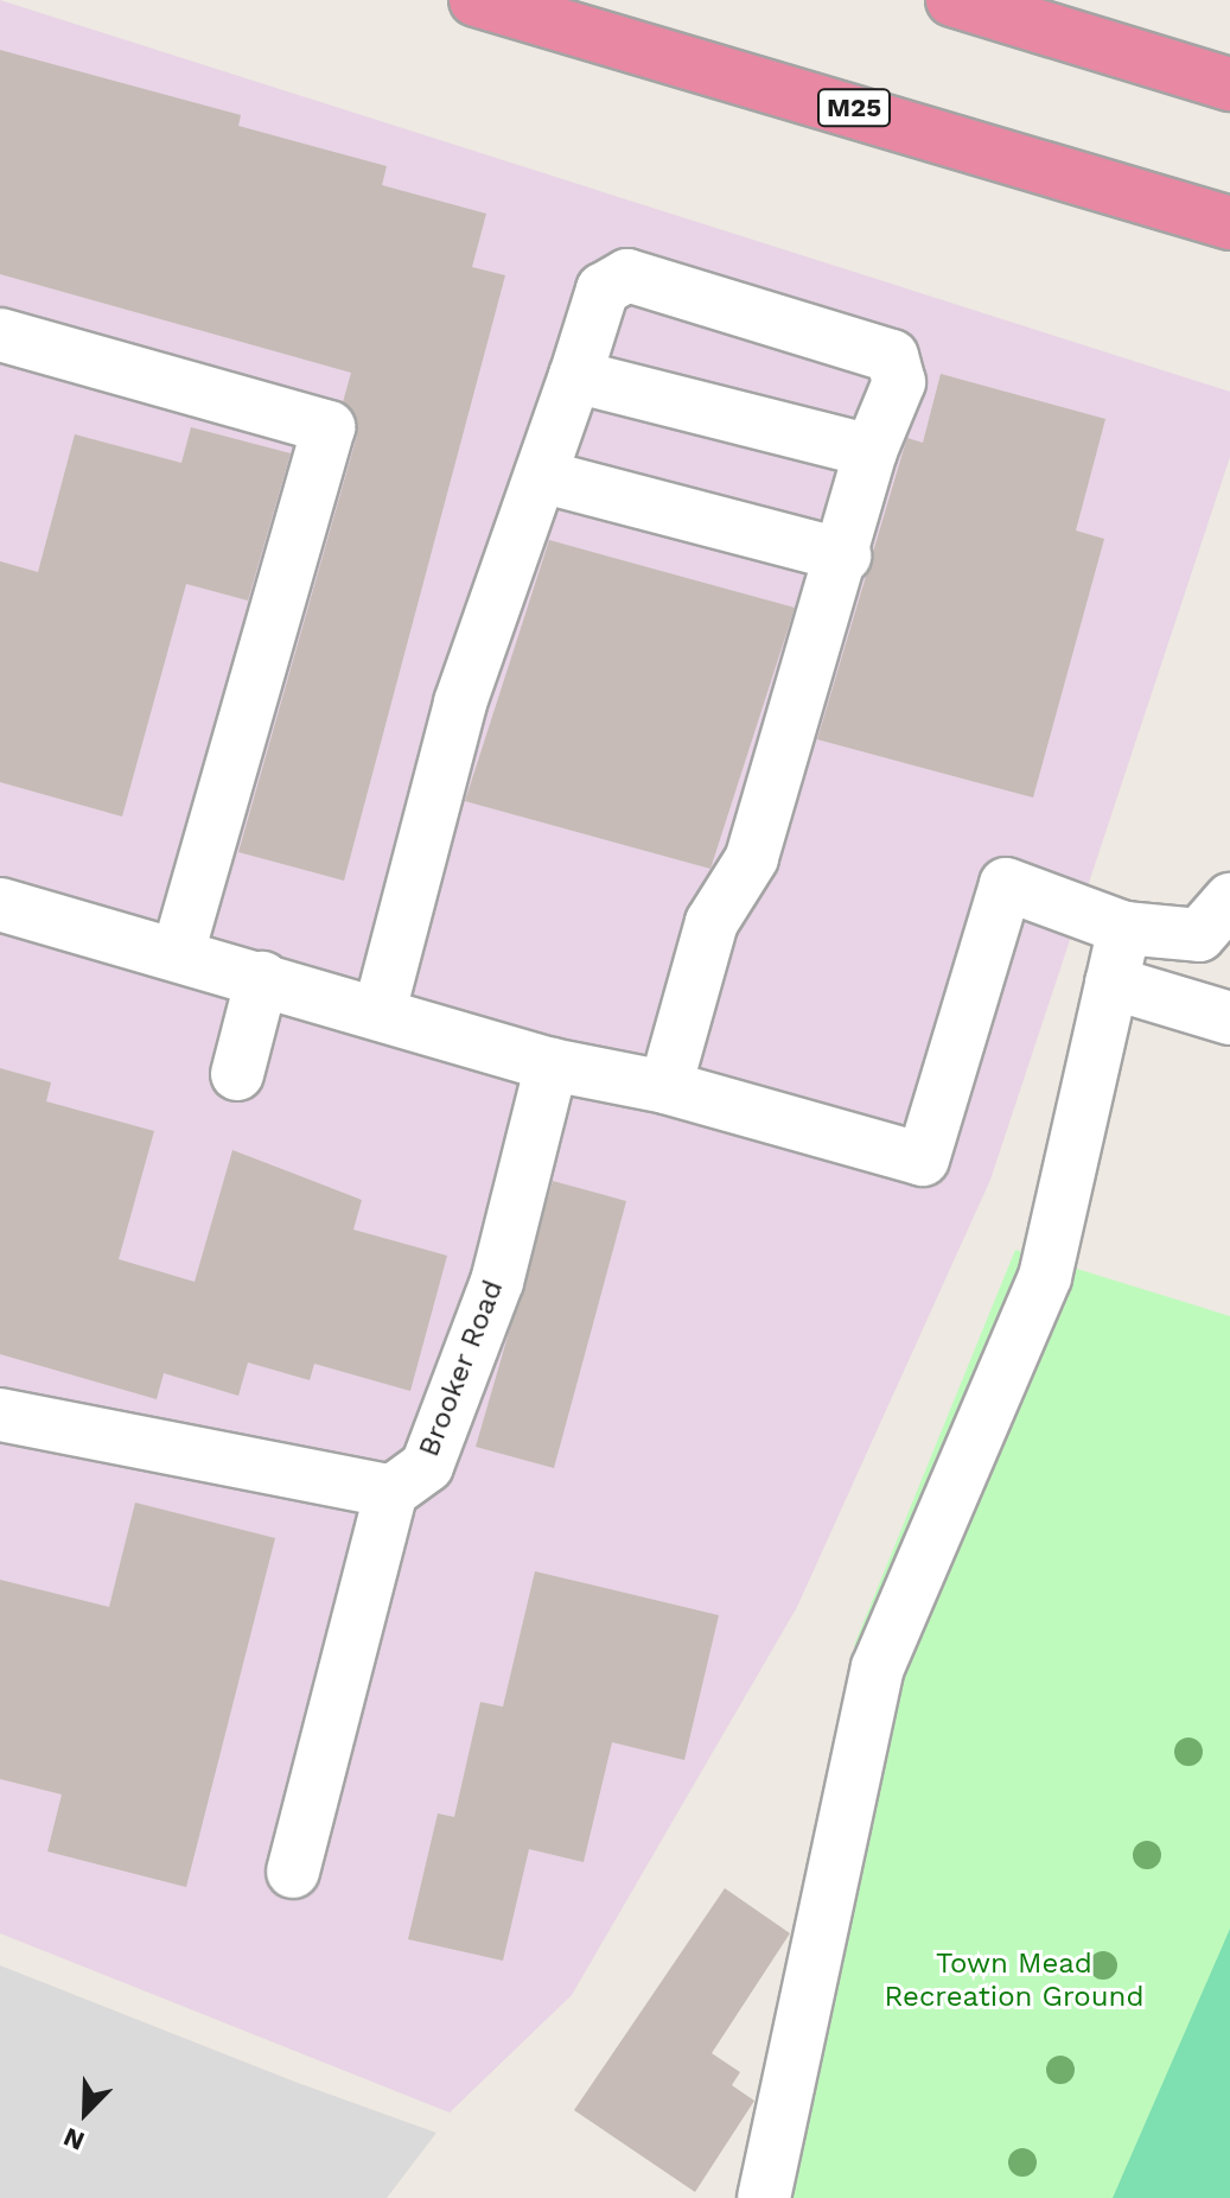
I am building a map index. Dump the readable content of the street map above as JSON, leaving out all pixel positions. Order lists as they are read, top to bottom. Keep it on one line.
{"streets":{"highway":["M25"],"street":["Brooker Road"]},"parks":["Town Mead Recreation Ground"],"north":"bottom left"}
